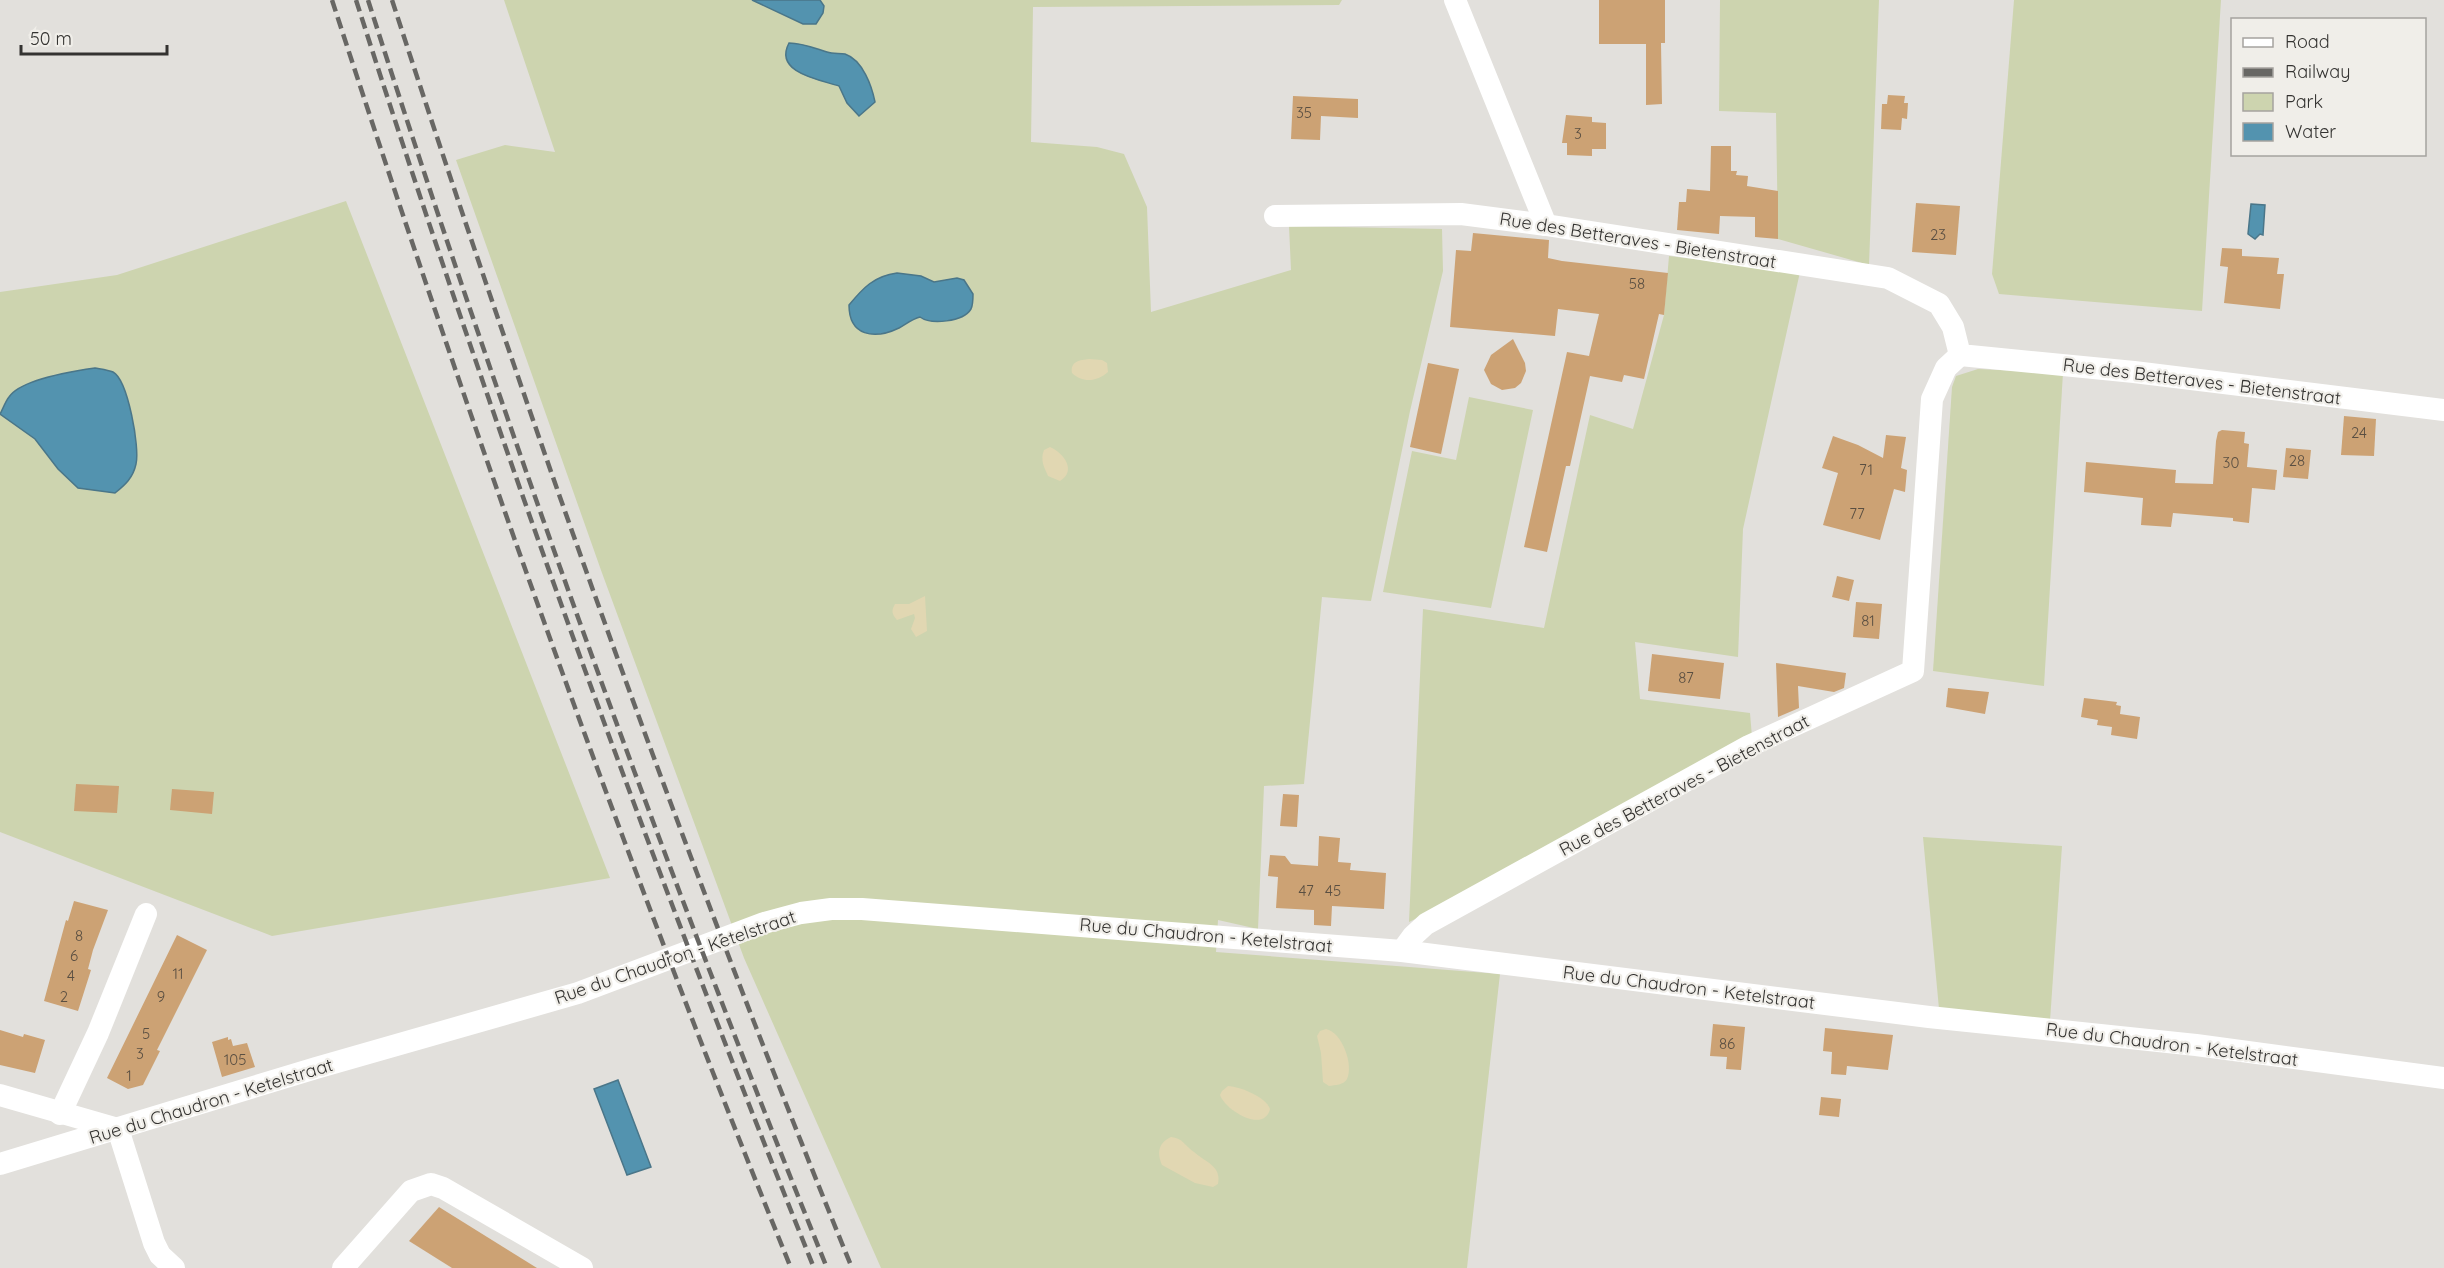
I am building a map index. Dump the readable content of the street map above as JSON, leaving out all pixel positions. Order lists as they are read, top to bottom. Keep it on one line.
{"streets":{"street":["Rue des Betteraves - Bietenstraat","Rue du Chaudron - Ketelstraat"]},"crossings":[["Rue des Betteraves - Bietenstraat","Rue du Chaudron - Ketelstraat"]],"house_numbers":["35","3","23","58","24","28","30","71","77","81","87","47","45","8","6","11","4","2","9","5","86","3","105","1"],"legend":["Road","Railway","Park","Water"],"scale_bar":"50 m"}
